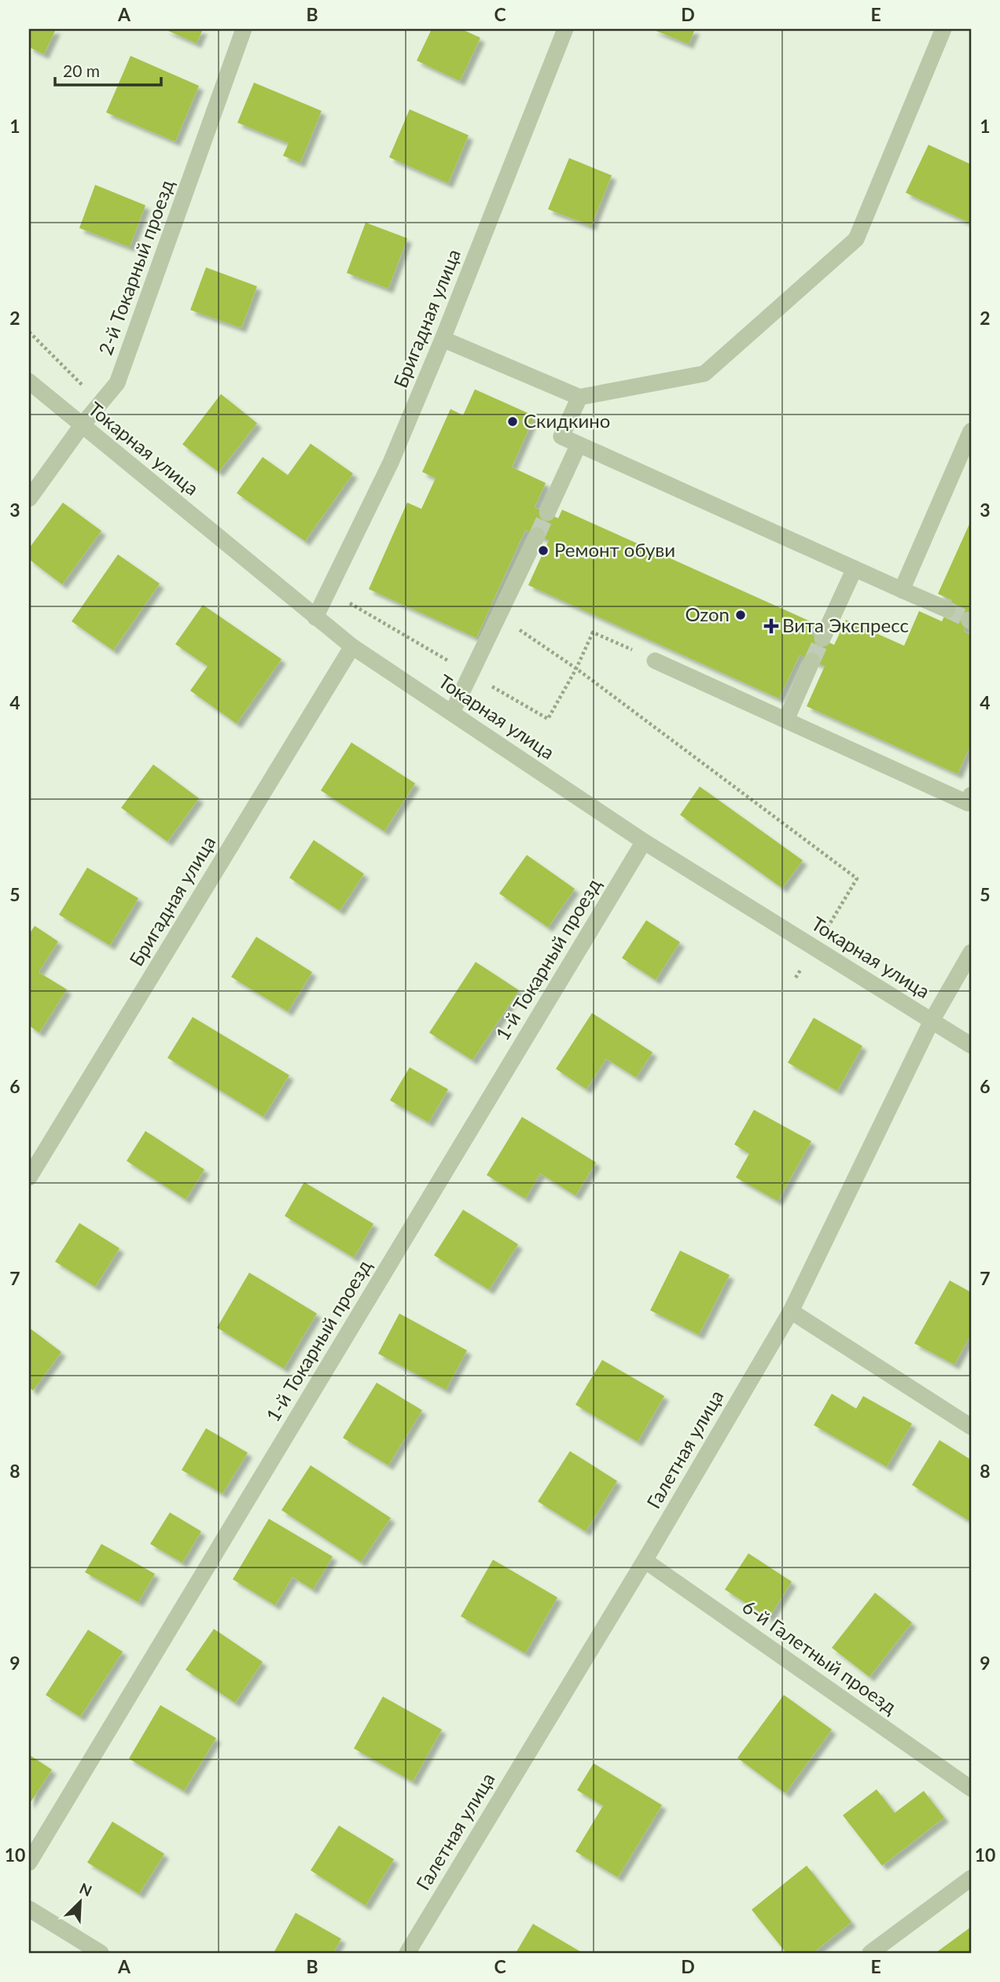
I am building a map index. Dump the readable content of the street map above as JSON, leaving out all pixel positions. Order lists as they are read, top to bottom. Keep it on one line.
{"streets":{"street":["2-й Токарный проезд","Бригадная улица","Токарная улица","1-й Токарный проезд","Галетная улица","6-й Галетный проезд"]},"crossings":[["2-й Токарный проезд","Токарная улица"],["Бригадная улица","Токарная улица"],["Токарная улица","1-й Токарный проезд"],["Токарная улица","Галетная улица"],["Галетная улица","6-й Галетный проезд"]],"places":{"other":["Скидкино","Ремонт обуви","Ozon"],"health":["Вита Экспресс"]},"scale_bar":"20 m","north":"top right","grid":{"columns":["A","B","C","D","E"],"rows":["1","2","3","4","5","6","7","8","9","10"]}}
